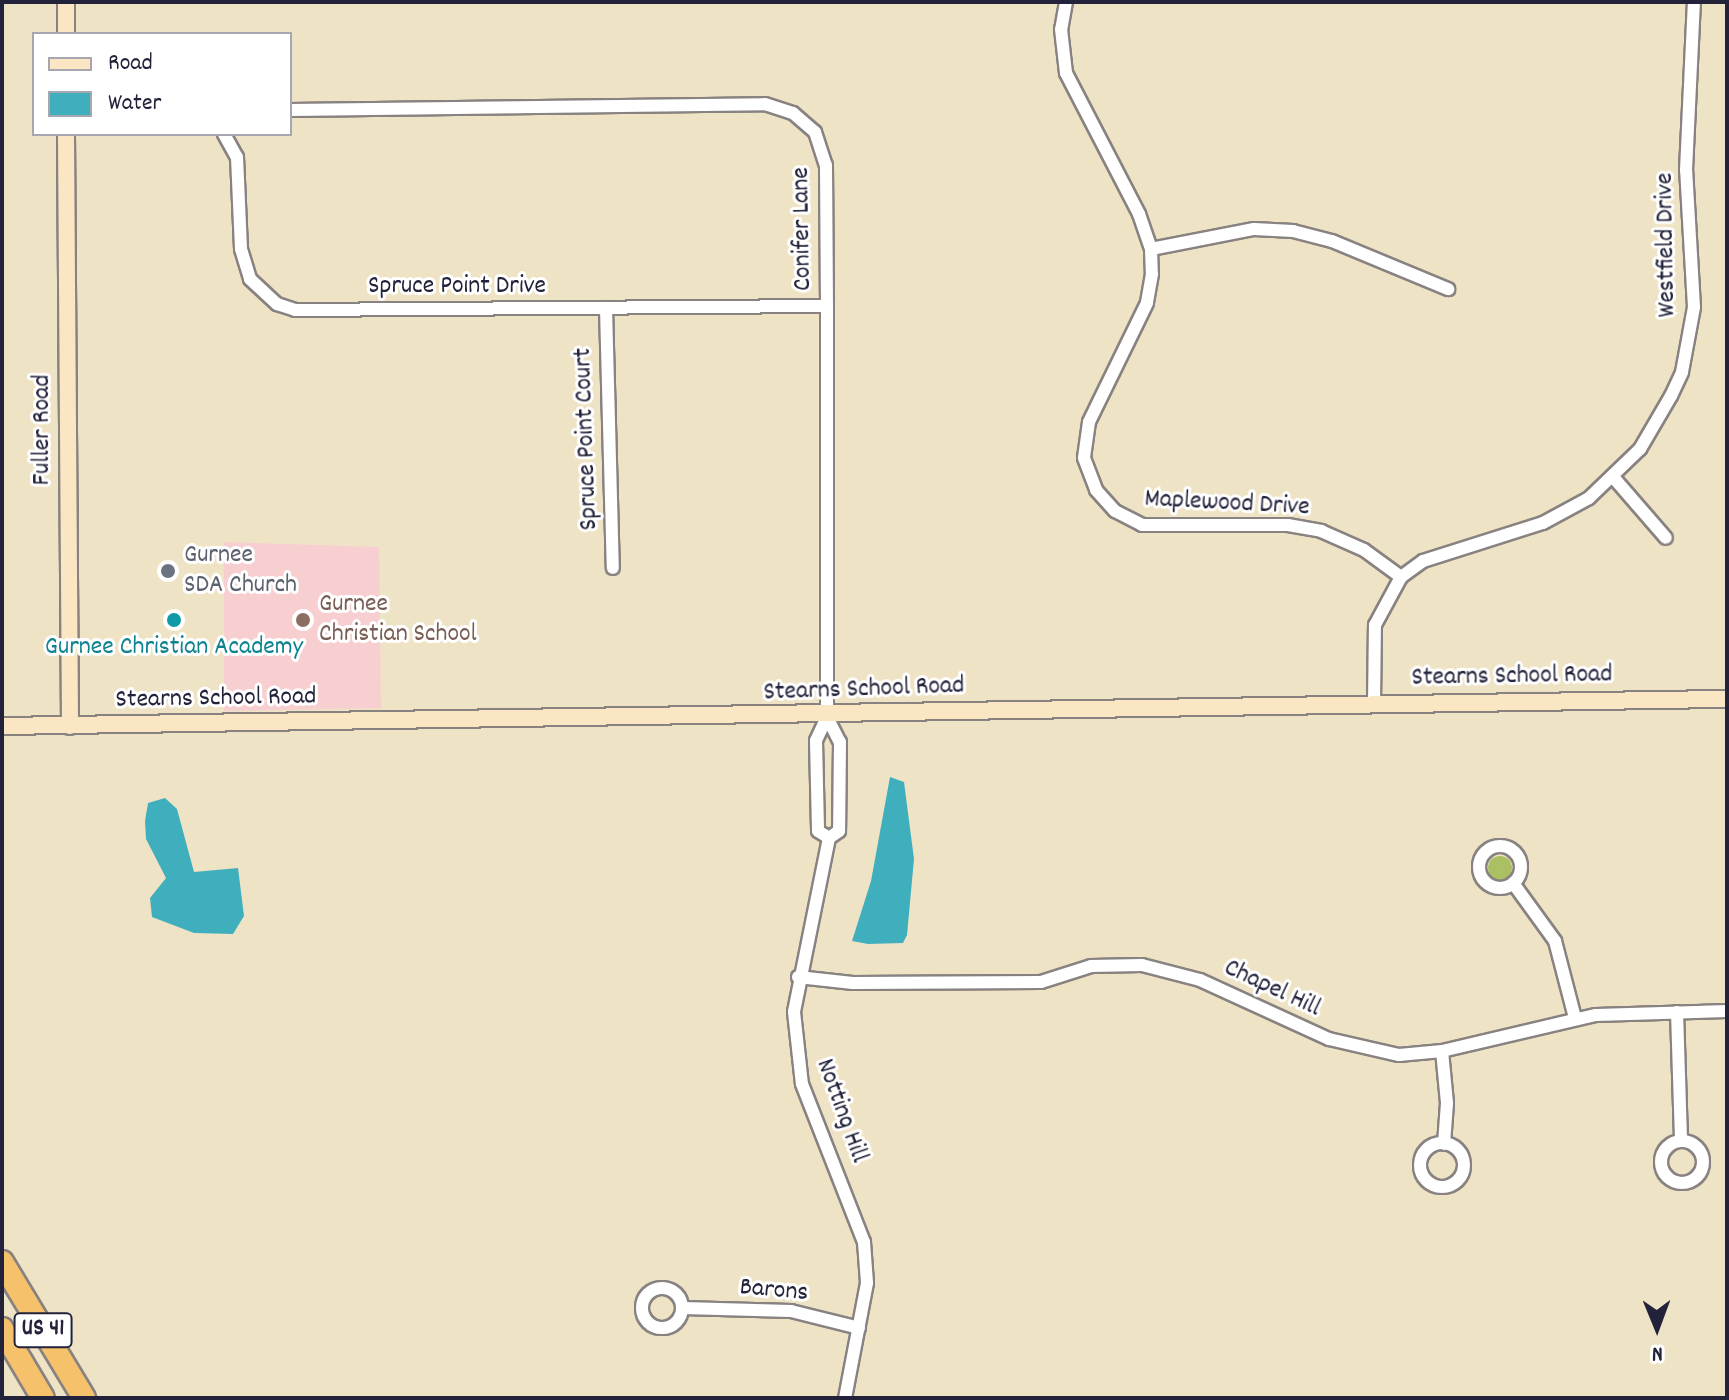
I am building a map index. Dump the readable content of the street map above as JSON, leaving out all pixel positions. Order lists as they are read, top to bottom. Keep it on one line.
{"streets":{"highway":["US 41"],"main road":["Fuller Road","Stearns School Road"],"street":["Conifer Lane","Westfield Drive","Spruce Point Drive","Spruce Point Court","Maplewood Drive","Chapel Hill","Notting Hill","Barons"]},"crossings":[["Conifer Lane","Spruce Point Drive"],["Conifer Lane","Stearns School Road"],["Conifer Lane","Notting Hill"],["Westfield Drive","Maplewood Drive"],["Spruce Point Drive","Spruce Point Court"],["Fuller Road","Stearns School Road"],["Stearns School Road","Notting Hill"],["Chapel Hill","Notting Hill"],["Notting Hill","Barons"]],"places":["Gurnee SDA Church","Gurnee Christian Academy","Gurnee Christian School"],"legend":["Road","Water"],"north":"bottom"}
